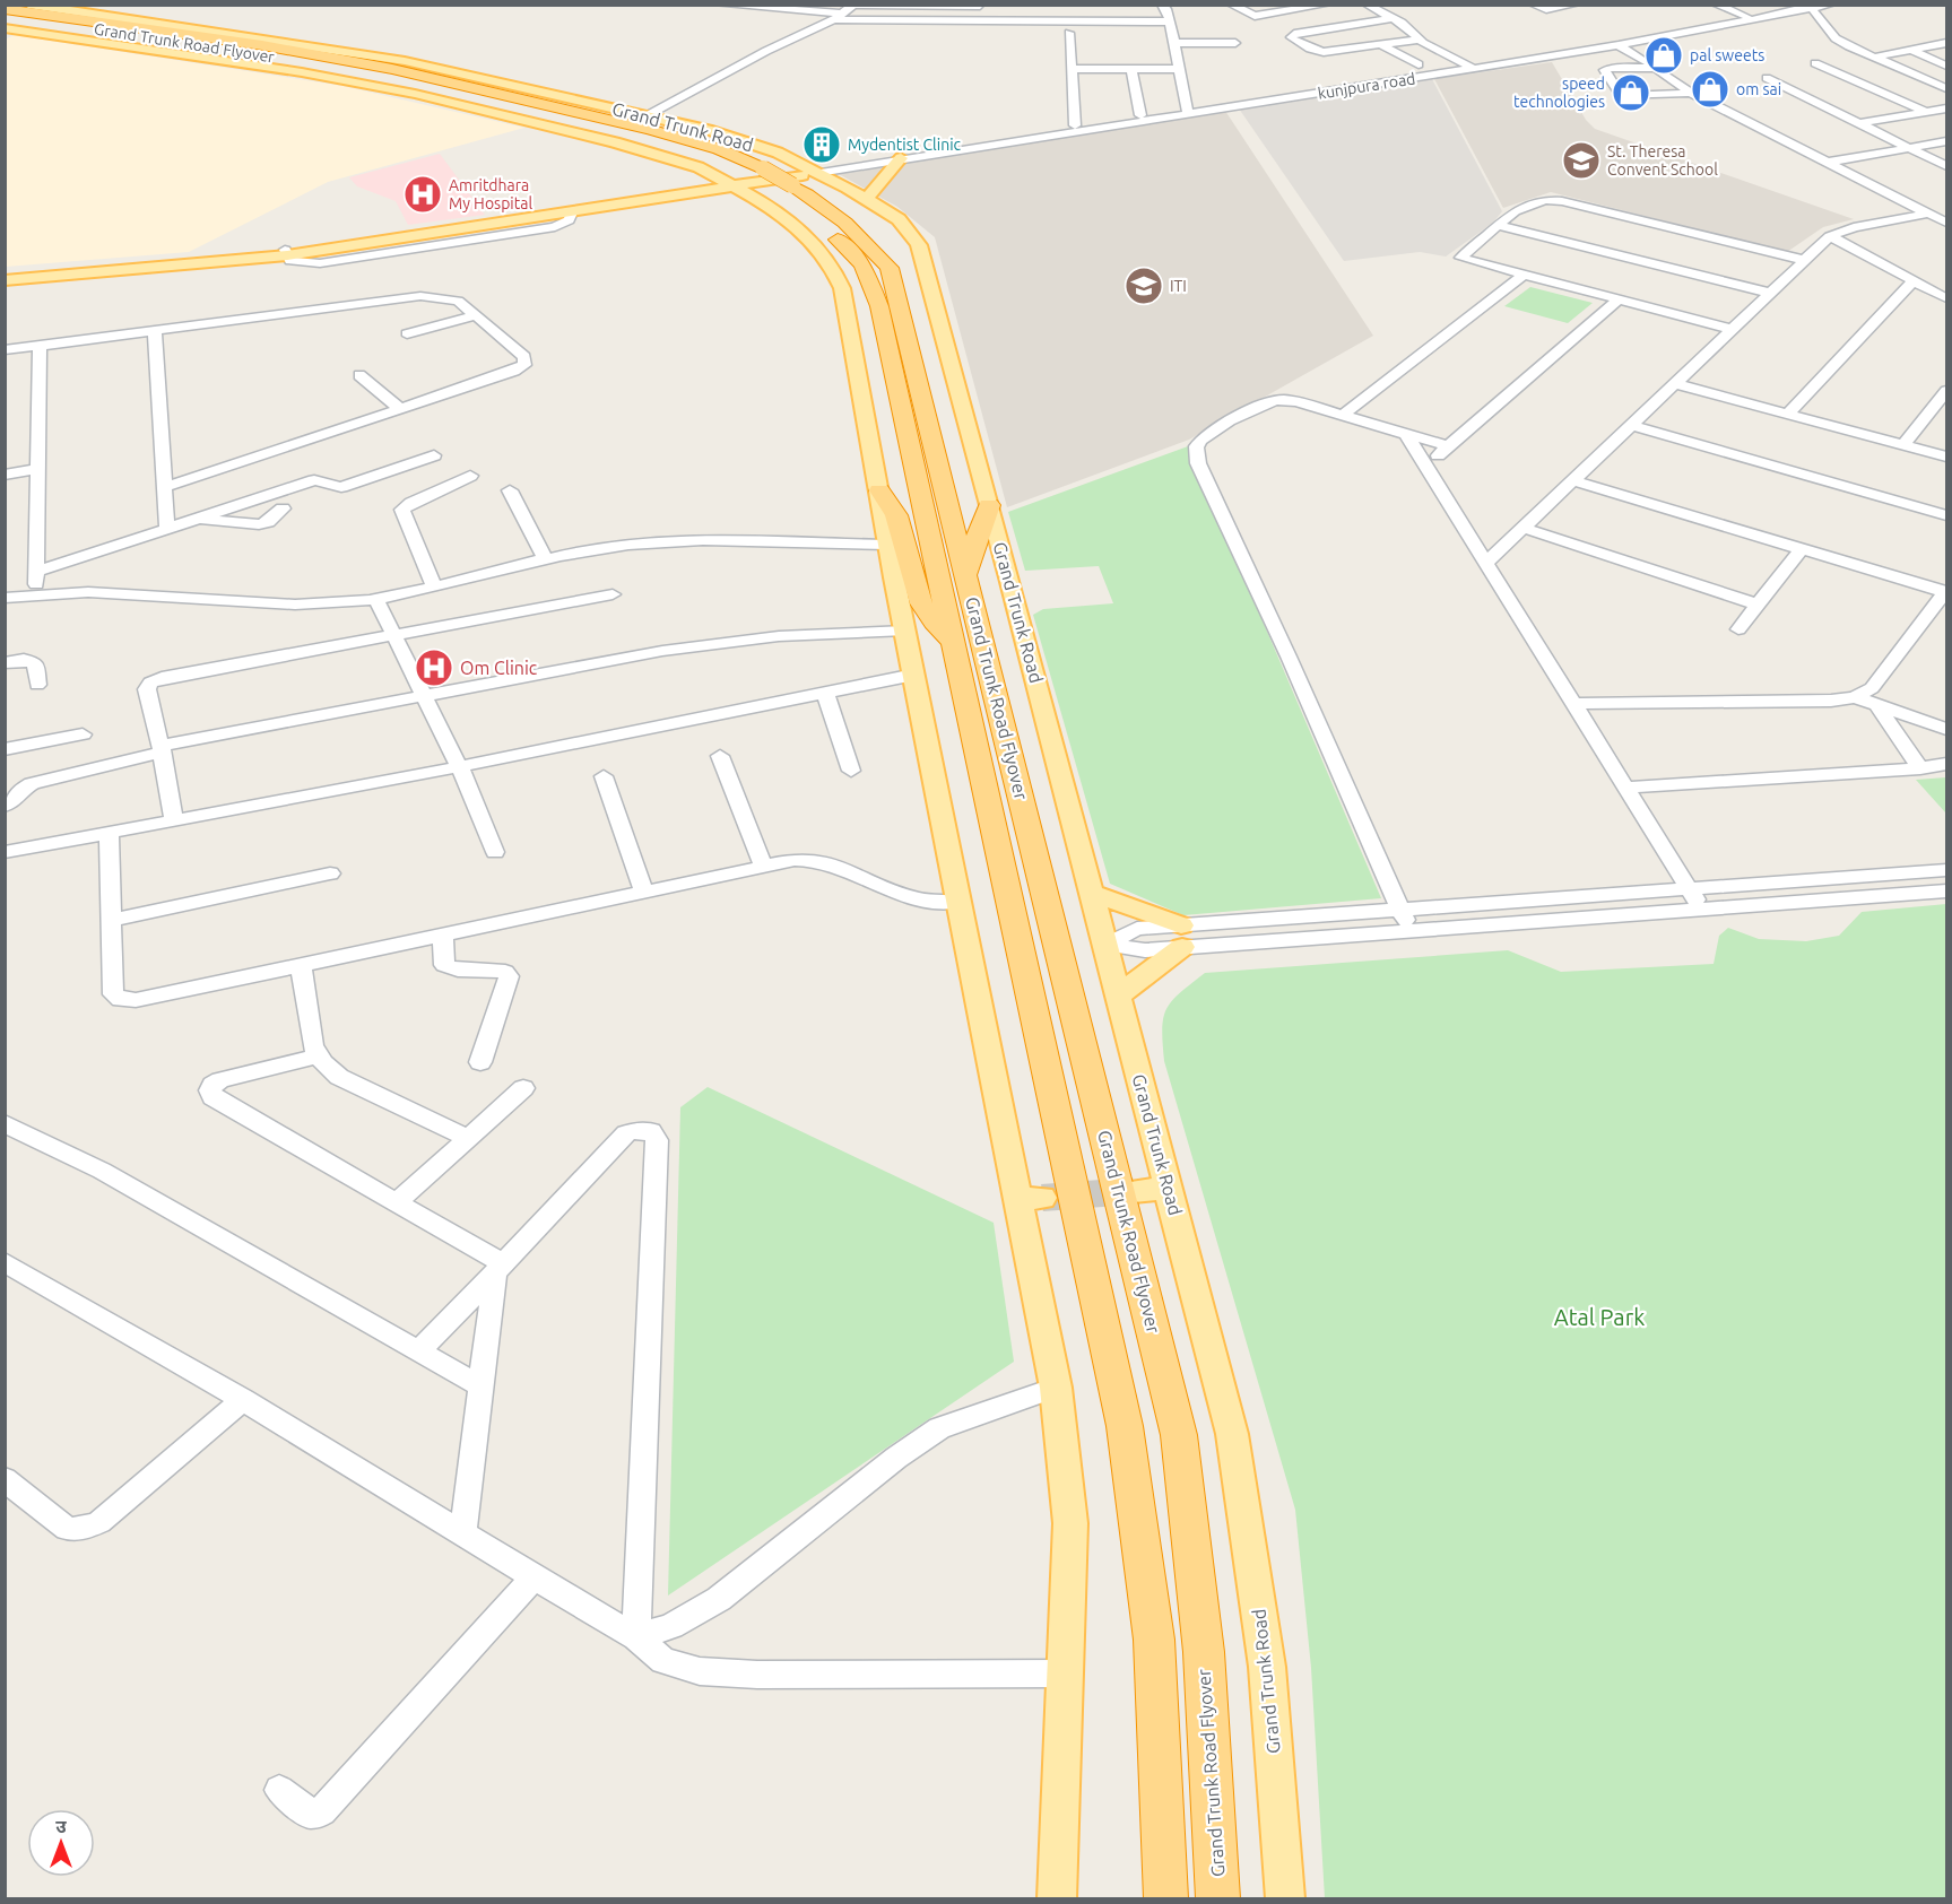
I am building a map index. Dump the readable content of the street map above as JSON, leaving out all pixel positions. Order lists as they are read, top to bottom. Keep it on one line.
{"streets":{"highway":["Grand Trunk Road Flyover","Grand Trunk Road"],"street":["kunjpura road"]},"crossings":[["Grand Trunk Road Flyover","Grand Trunk Road"],["kunjpura road","Grand Trunk Road"]],"parks":["Atal Park"],"places":{"shop":["pal sweets","om sai","speed technologies"],"building":["Mydentist Clinic"],"school or university":["St. Theresa Convent School","ITI"],"hospital":["Amritdhara My Hospital","Om Clinic"]},"north":"top"}
